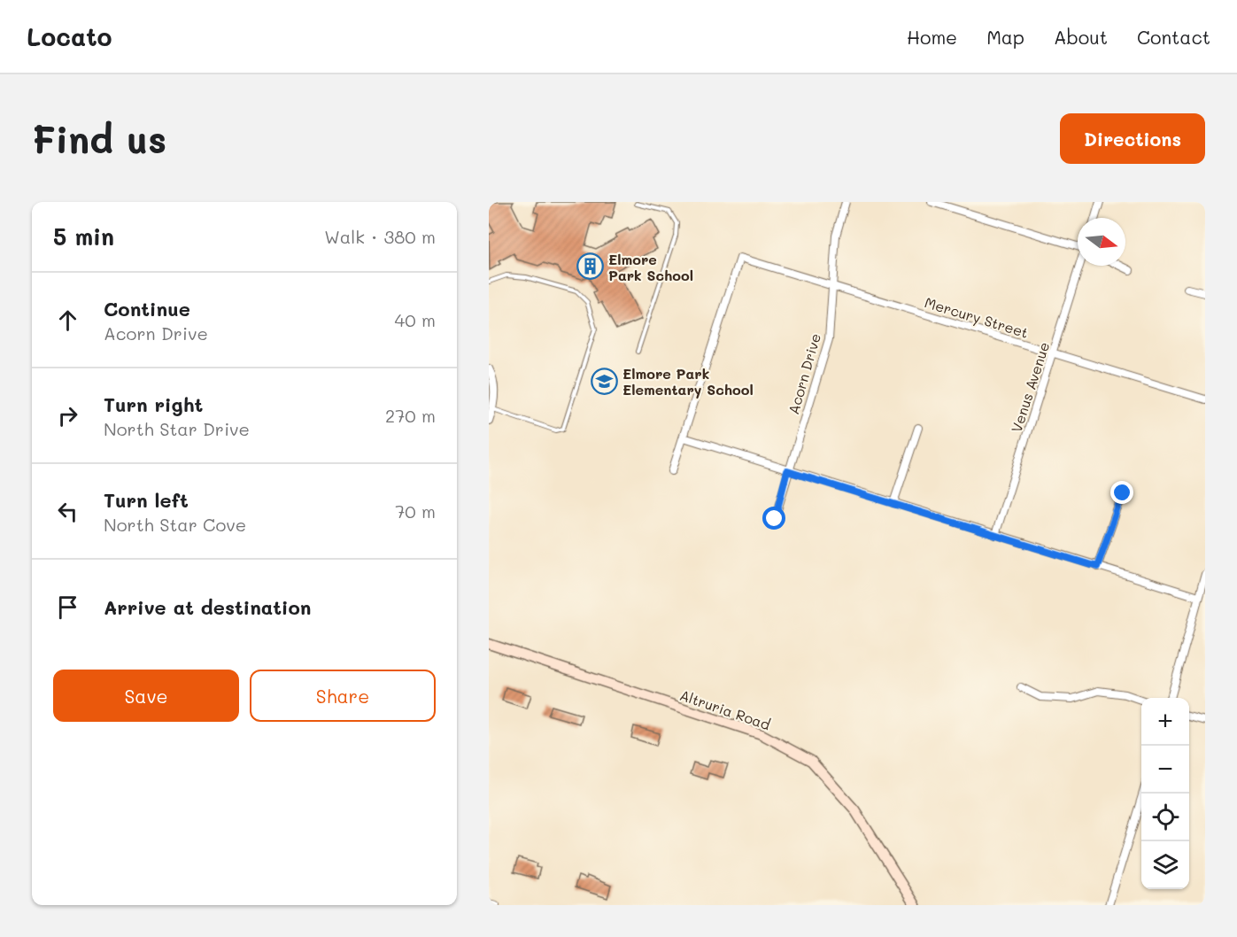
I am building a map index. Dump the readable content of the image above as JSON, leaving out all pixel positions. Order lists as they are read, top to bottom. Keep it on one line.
{"streets":{"street":["Mercury Street","Acorn Drive","Venus Avenue","Altruria Road"]},"crossings":[["Mercury Street","Acorn Drive"],["Mercury Street","Venus Avenue"]],"places":{"building":["Elmore Park School"],"school or university":["Elmore Park Elementary School"]},"north":"right","page":{"header":"Locato","nav":["Home","Map","About","Contact"],"buttons":["Directions",["Save","Share"]],"title":"Find us","heading":["5 min","Walk · 380 m"],"list":[["Continue","Acorn Drive","40 m"],["Turn right","North Star Drive","270 m"],["Turn left","North Star Cove","70 m"],"Arrive at destination"],"map_buttons":["+","−"]}}
